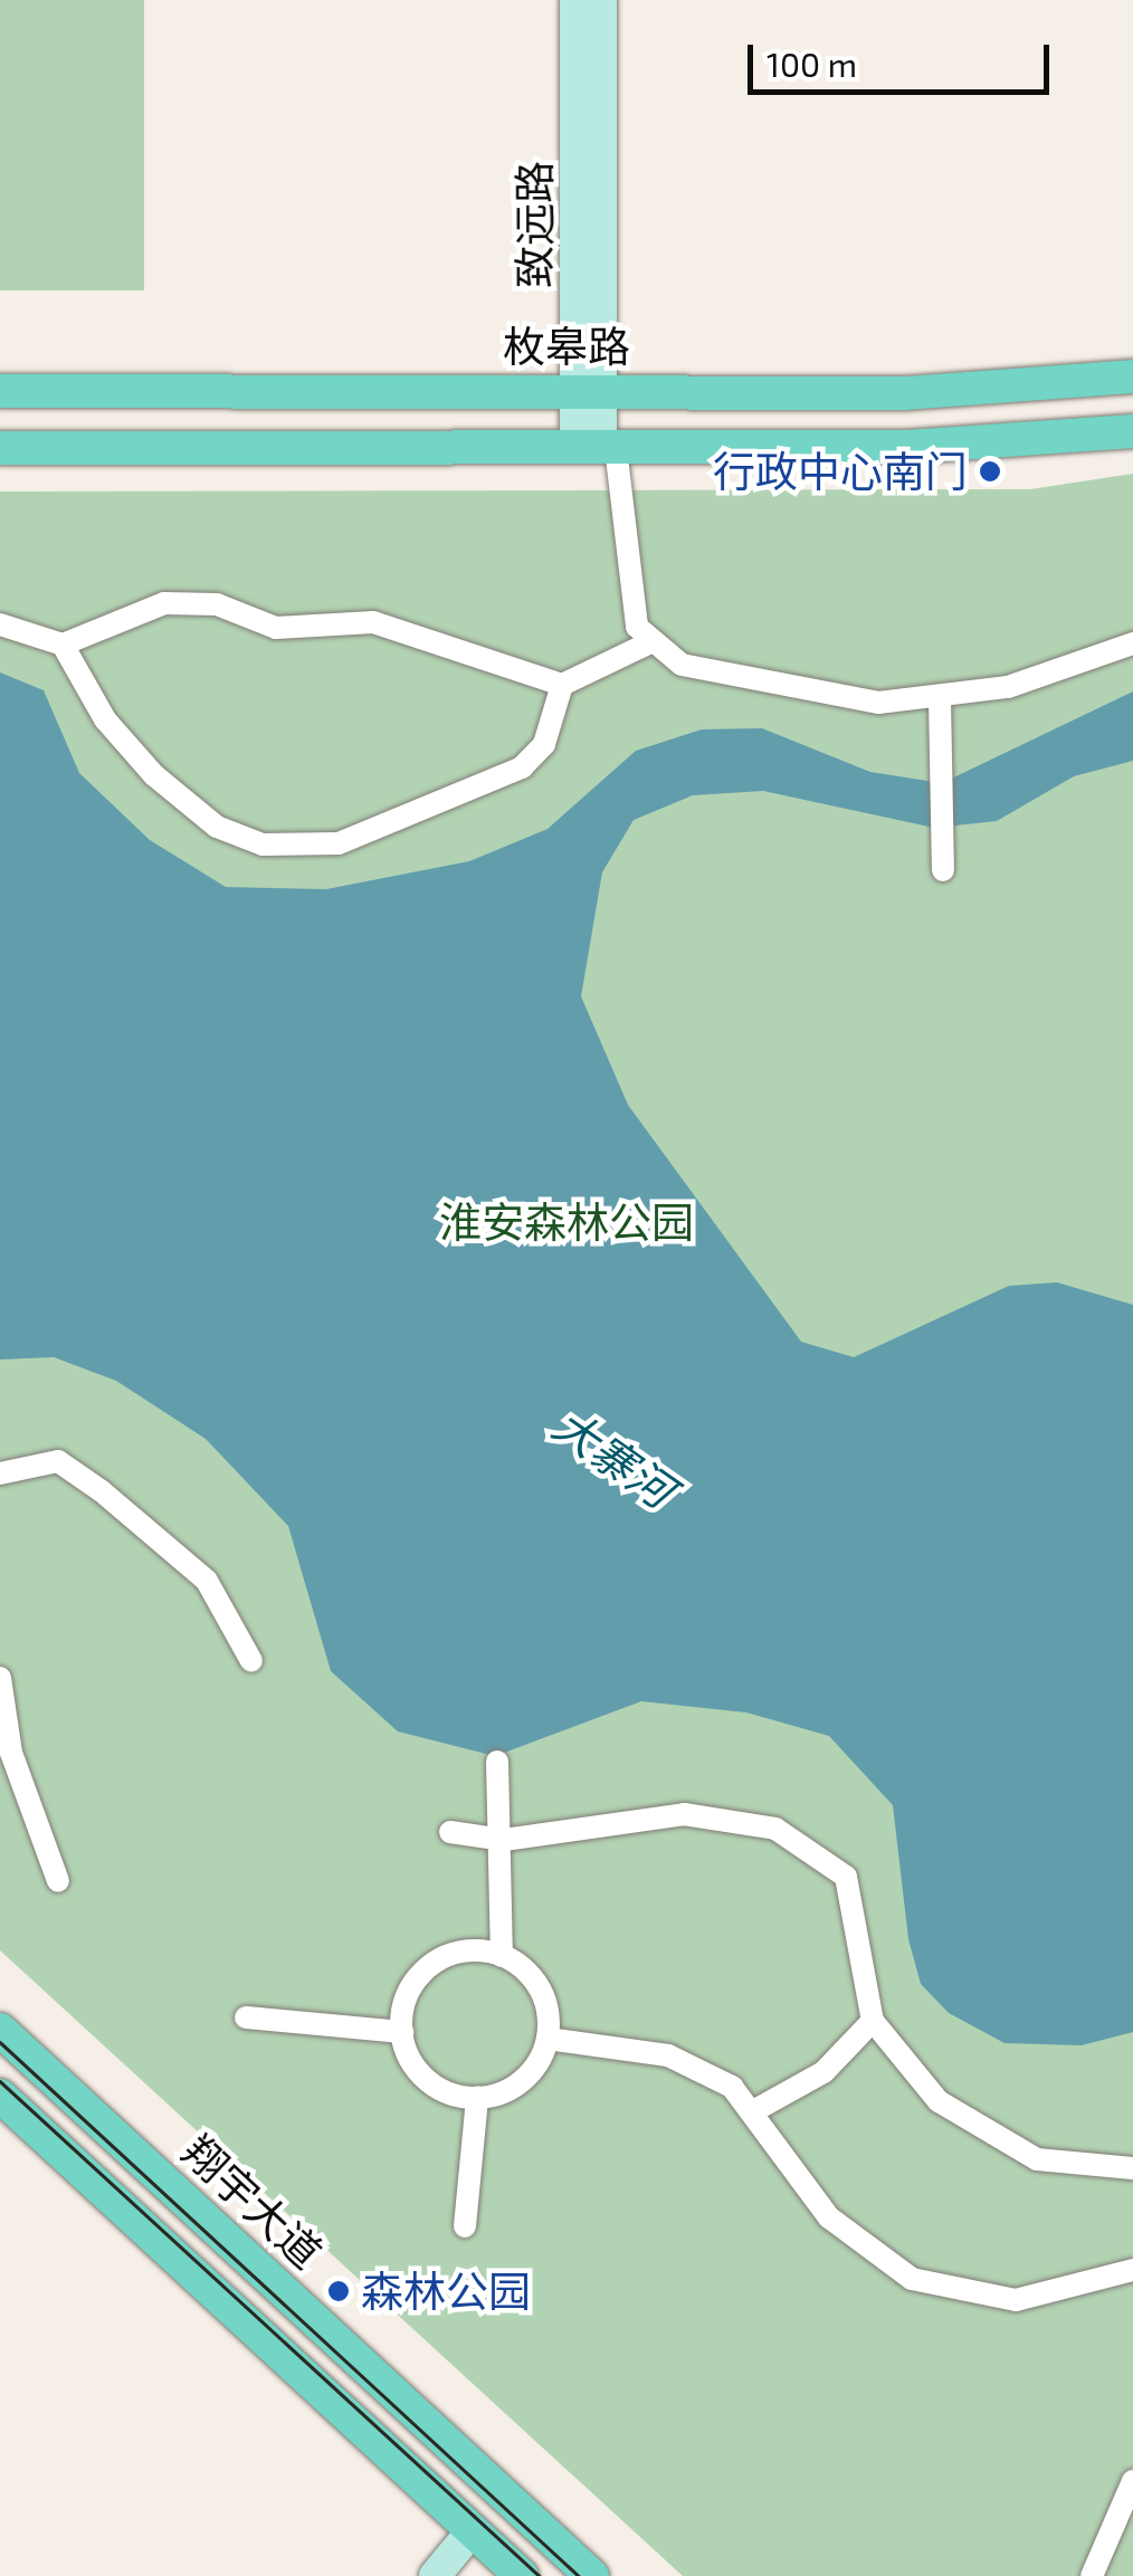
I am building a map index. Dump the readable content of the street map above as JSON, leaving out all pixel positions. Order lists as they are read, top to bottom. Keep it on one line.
{"streets":{"main road":["枚皋路","翔宇大道"],"street":["致远路"]},"crossings":[["致远路","枚皋路"]],"water":["大寨河"],"parks":["淮安森林公园"],"places":["行政中心南门","森林公园"],"scale_bar":"100 m"}
